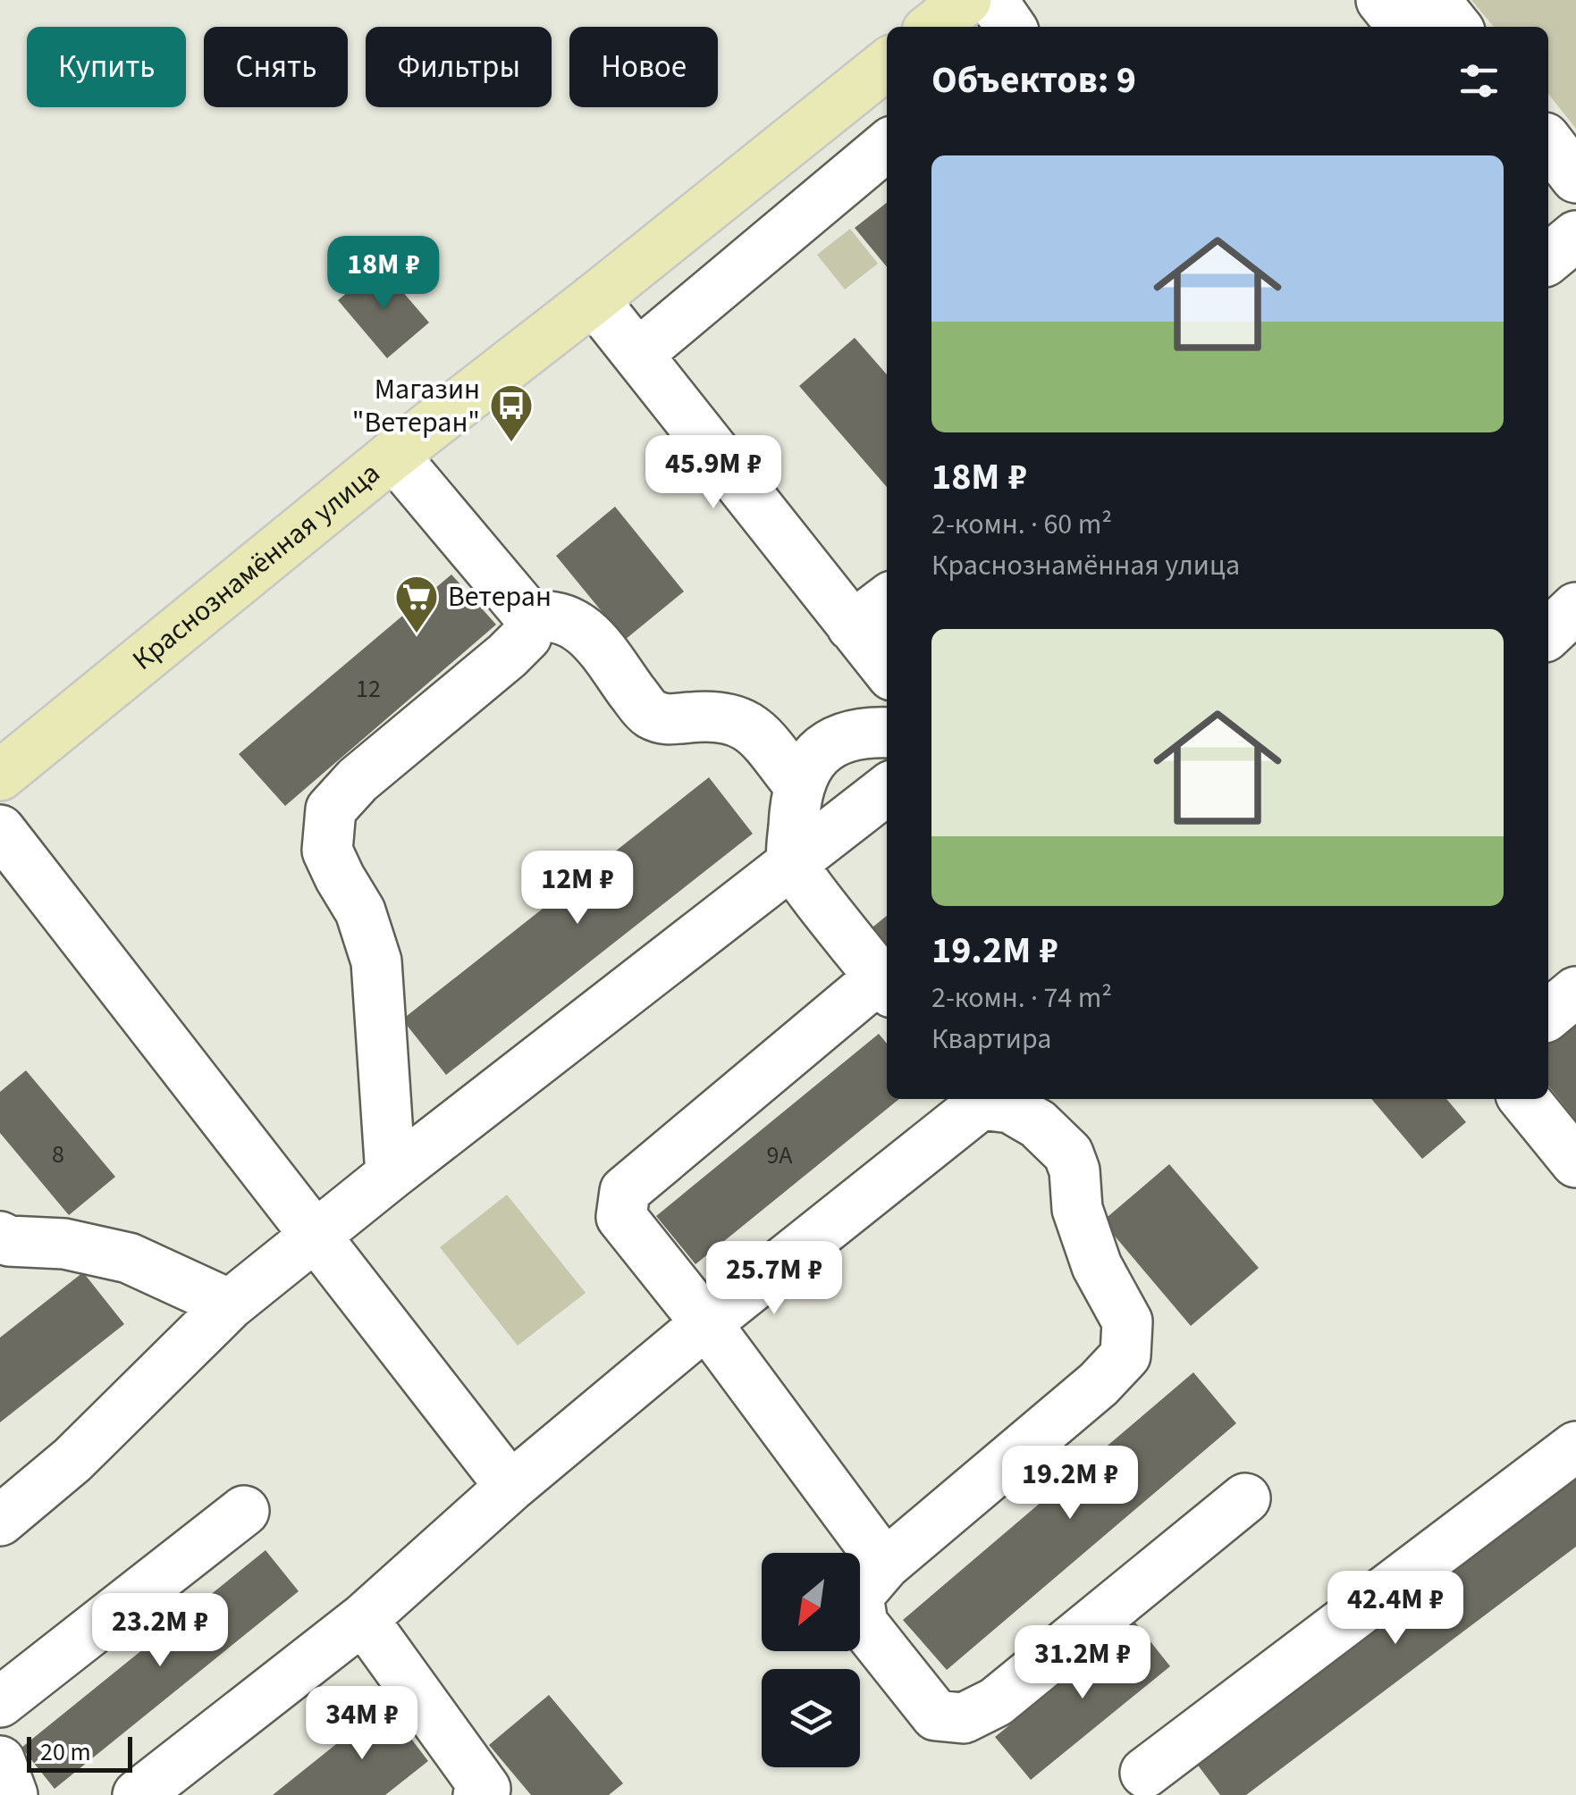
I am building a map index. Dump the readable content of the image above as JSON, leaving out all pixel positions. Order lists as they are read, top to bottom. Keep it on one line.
{"streets":{"main road":["Краснознамённая улица"]},"places":{"bus stop":["Магазин \"Ветеран\""],"supermarket":["Ветеран"]},"house_numbers":["12","8","9А"],"scale_bar":"20 m","north":"bottom left","page":{"chip":["Купить","Снять","Фильтры","Новое"],"heading":"Объектов: 9","list":[{"name":"18M ₽","note":"2-комн. · 60 m² · Краснознамённая улица"},{"name":"19.2M ₽","note":"2-комн. · 74 m² · Квартира"}],"price":["18M ₽","45.9M ₽","12M ₽","25.7M ₽","19.2M ₽","42.4M ₽","23.2M ₽","31.2M ₽","34M ₽"],"scale":"20 m"}}
